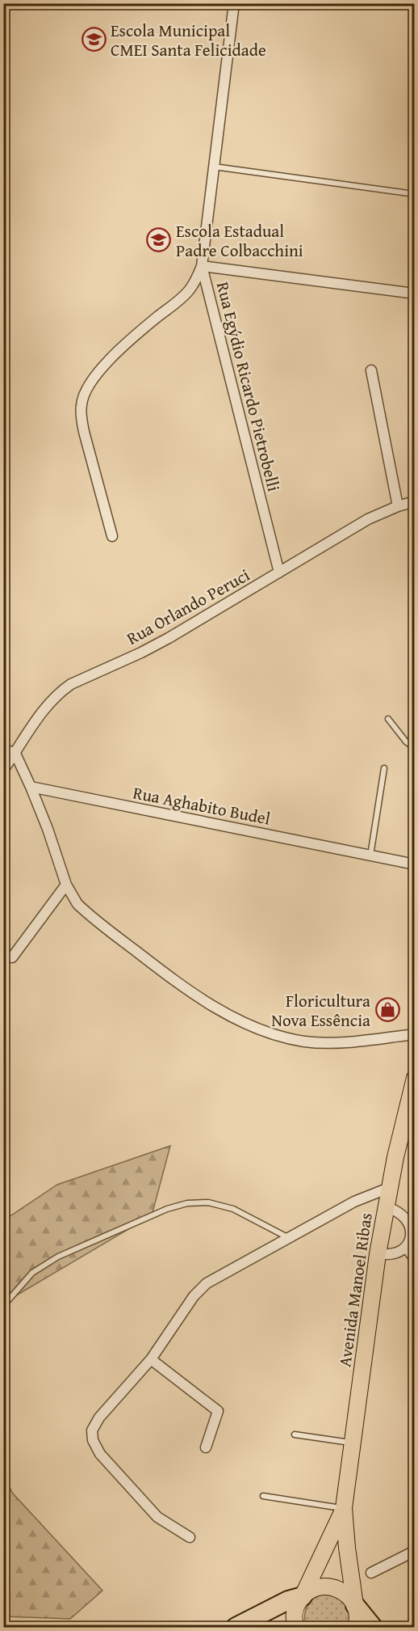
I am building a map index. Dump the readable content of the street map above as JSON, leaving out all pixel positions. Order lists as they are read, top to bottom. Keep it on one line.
{"streets":{"main road":["Avenida Manoel Ribas"],"street":["Rua Egýdio Ricardo Pietrobelli","Rua Orlando Peruci","Rua Aghabito Budel"]},"crossings":[["Rua Egýdio Ricardo Pietrobelli","Rua Orlando Peruci"]],"places":{"school or university":["Escola Municipal CMEI Santa Felicidade","Escola Estadual Padre Colbacchini"],"shop":["Floricultura Nova Essência"]}}
